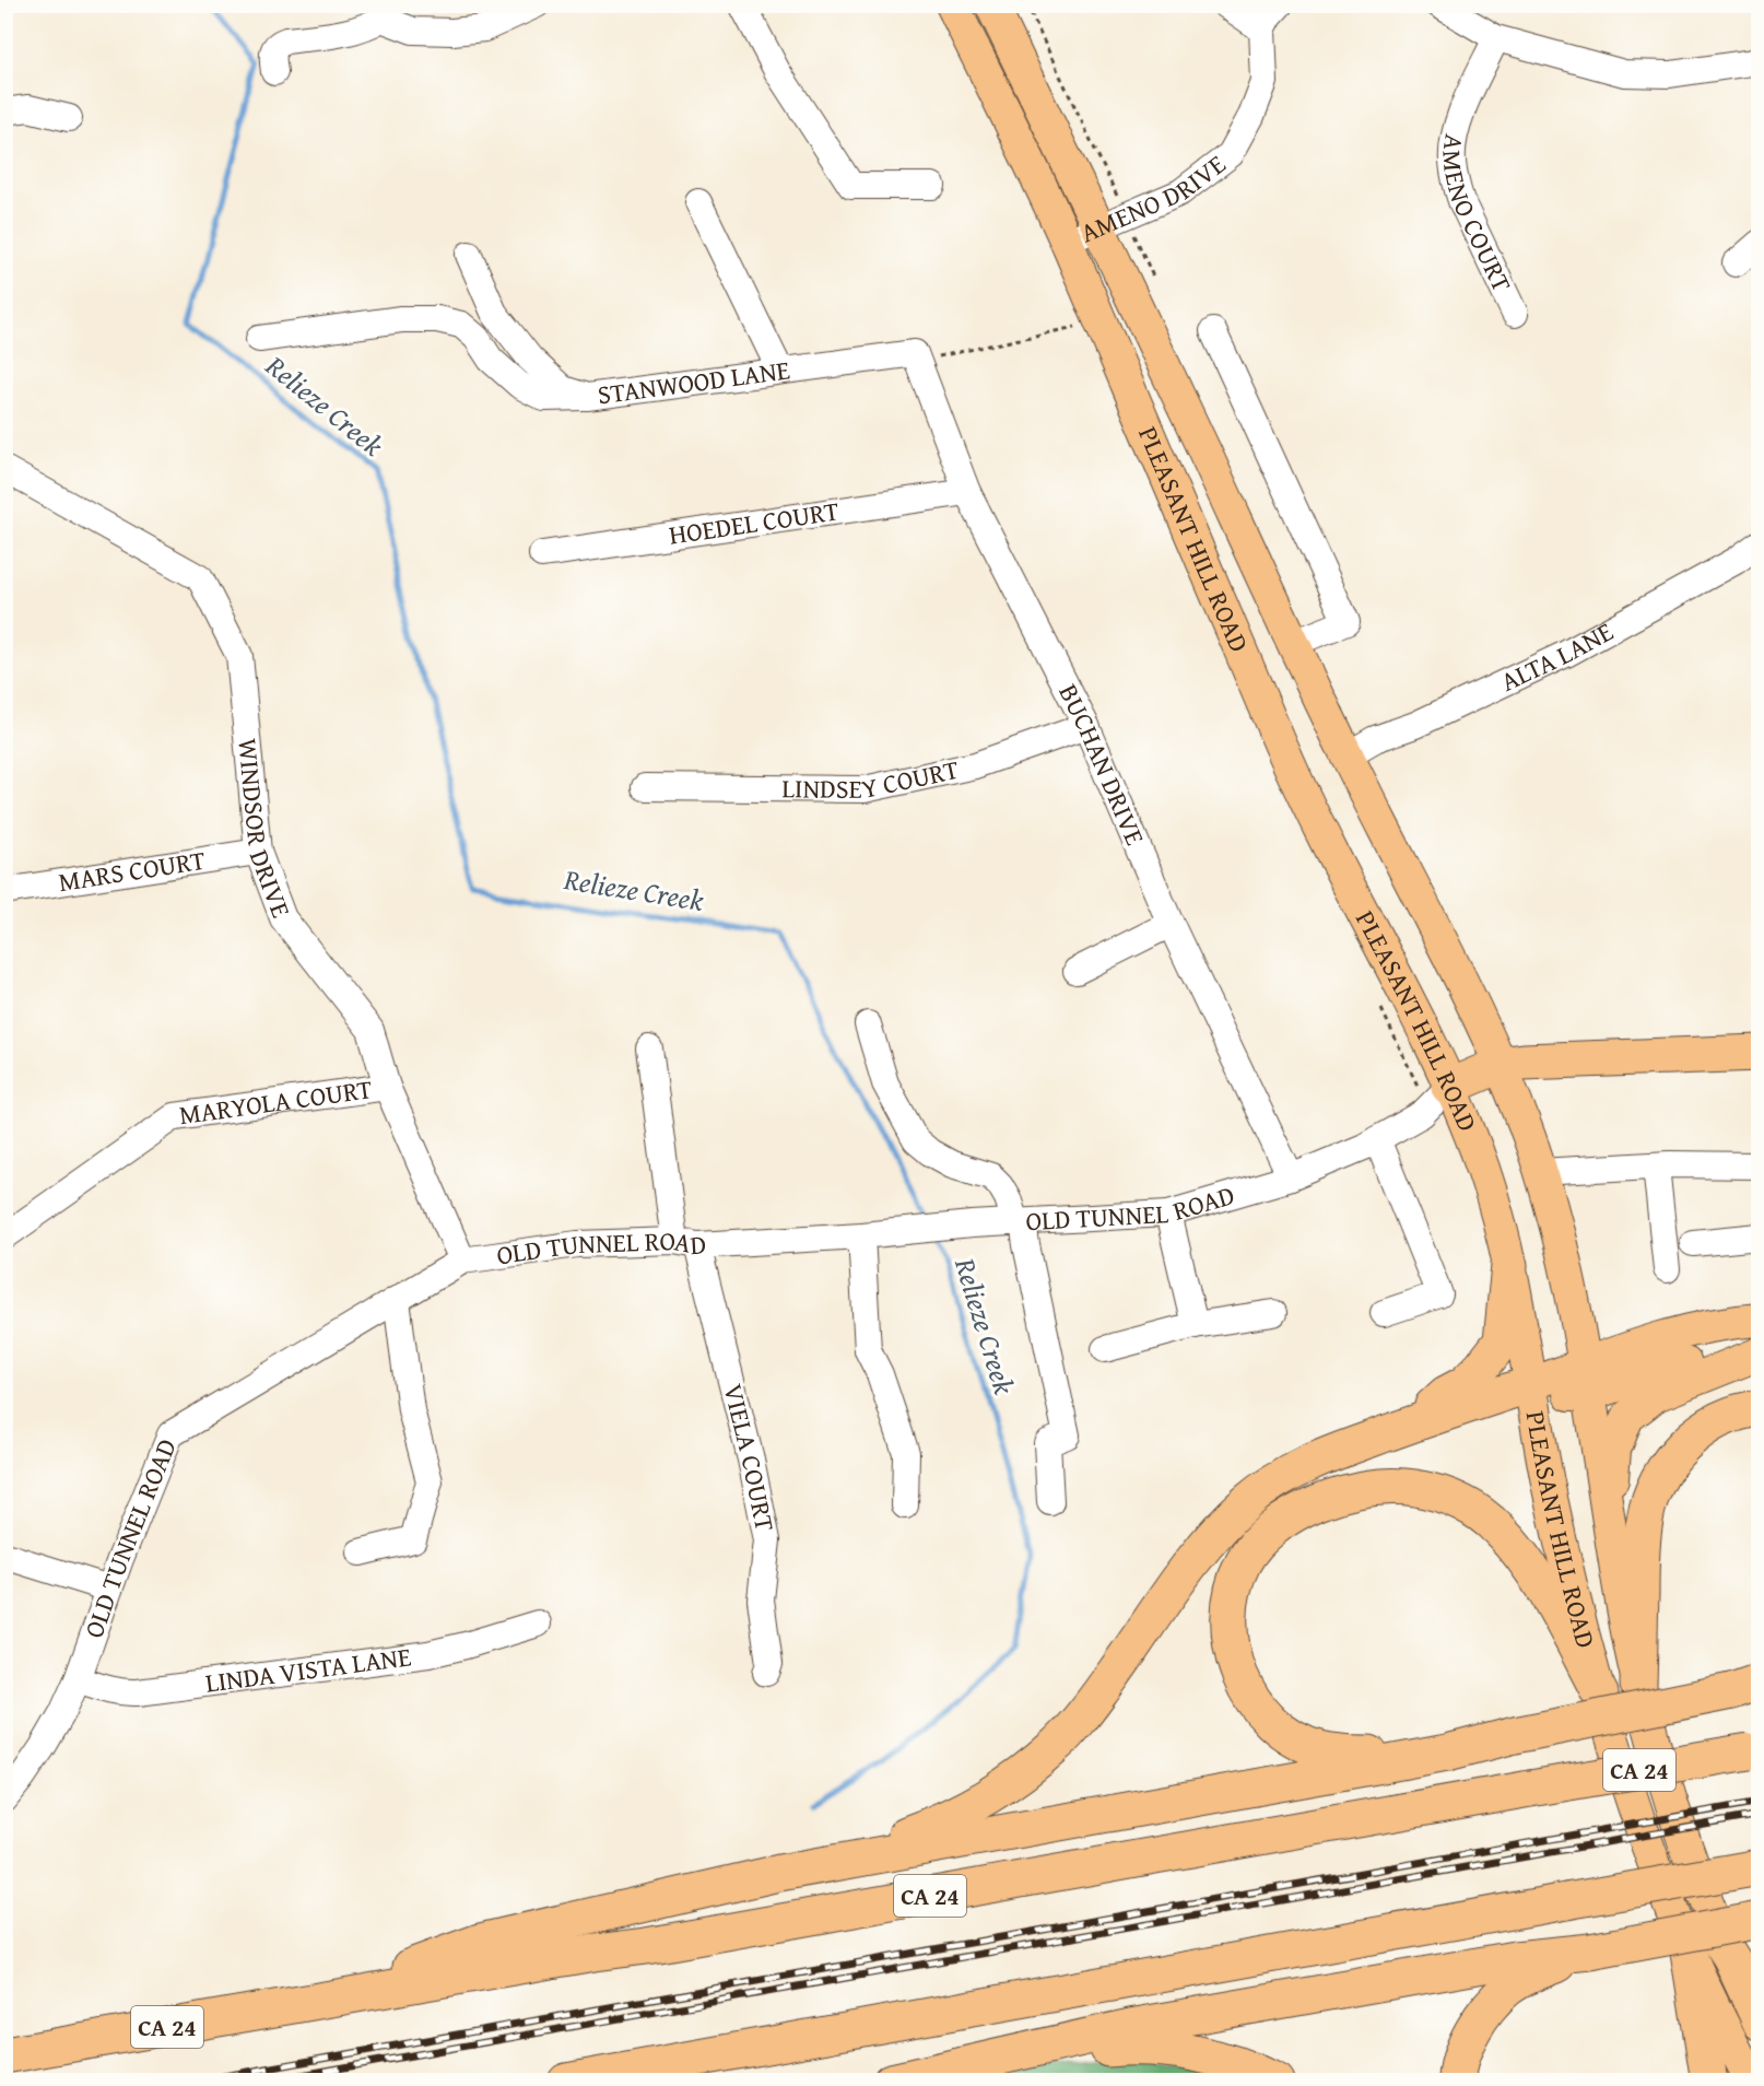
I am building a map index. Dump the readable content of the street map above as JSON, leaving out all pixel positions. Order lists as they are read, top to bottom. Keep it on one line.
{"streets":{"highway":["CA 24"],"main road":["PLEASANT HILL ROAD"],"street":["AMENO DRIVE","AMENO COURT","STANWOOD LANE","HOEDEL COURT","ALTA LANE","BUCHAN DRIVE","LINDSEY COURT","WINDSOR DRIVE","MARS COURT","MARYOLA COURT","OLD TUNNEL ROAD","VIELA COURT","LINDA VISTA LANE"]},"crossings":[["AMENO DRIVE","PLEASANT HILL ROAD"],["STANWOOD LANE","BUCHAN DRIVE"],["HOEDEL COURT","BUCHAN DRIVE"],["PLEASANT HILL ROAD","ALTA LANE"],["PLEASANT HILL ROAD","OLD TUNNEL ROAD"],["BUCHAN DRIVE","LINDSEY COURT"],["BUCHAN DRIVE","OLD TUNNEL ROAD"],["WINDSOR DRIVE","MARS COURT"],["WINDSOR DRIVE","MARYOLA COURT"],["WINDSOR DRIVE","OLD TUNNEL ROAD"],["OLD TUNNEL ROAD","VIELA COURT"],["OLD TUNNEL ROAD","LINDA VISTA LANE"]],"water":["Relieze Creek"]}
